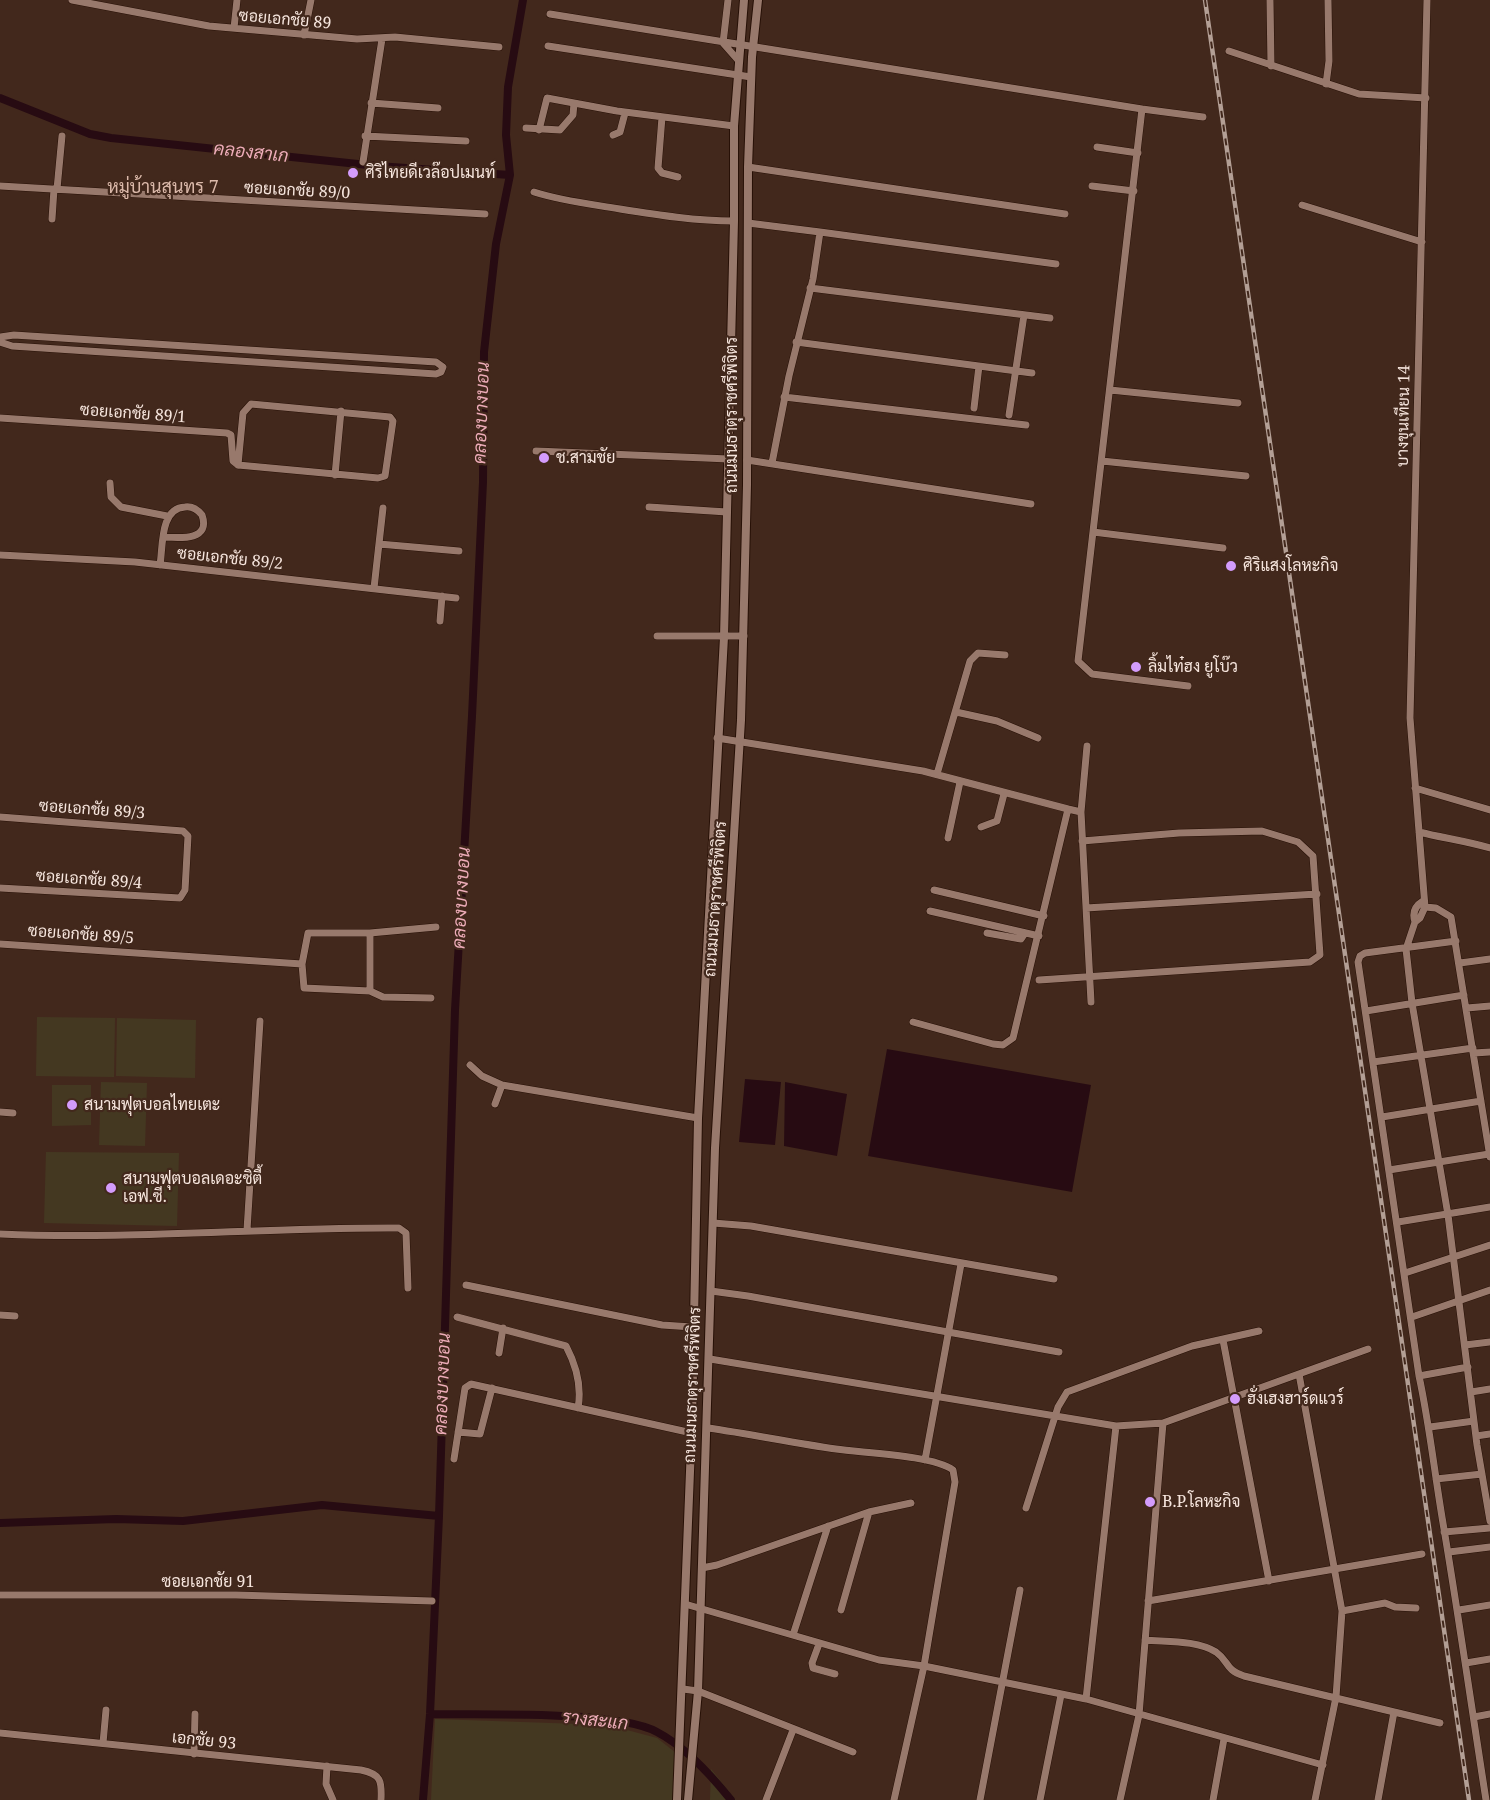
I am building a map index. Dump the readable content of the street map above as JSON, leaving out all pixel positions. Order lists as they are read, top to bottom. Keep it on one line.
{"streets":{"street":["ซอยเอกชัย 89","ซอยเอกชัย 89/0","ซอยเอกชัย 89/1","ถนนมนธาตุราชศรีพิจิตร","บางขุนเทียน 14","ซอยเอกชัย 89/2","ซอยเอกชัย 89/3","ซอยเอกชัย 89/4","ซอยเอกชัย 89/5","ซอยเอกชัย 91","เอกชัย 93"]},"crossings":[["ซอยเอกชัย 89/3","ซอยเอกชัย 89/4"]],"districts":["หมู่บ้านสุนทร 7"],"water":["คลองสาเก","คลองบางบอน","รางสะแก"],"places":["ศิริไทยดีเวล๊อปเมนท์","ช.สามชัย","ศิริแสงโลหะกิจ","ลิ้มไท๋ฮง ยูโบ๊ว","สนามฟุตบอลไทยเตะ","สนามฟุตบอลเดอะซิตี้ เอฟ.ซี.","ฮั่งเฮงฮาร์ดแวร์","B.P.โลหะกิจ"]}
